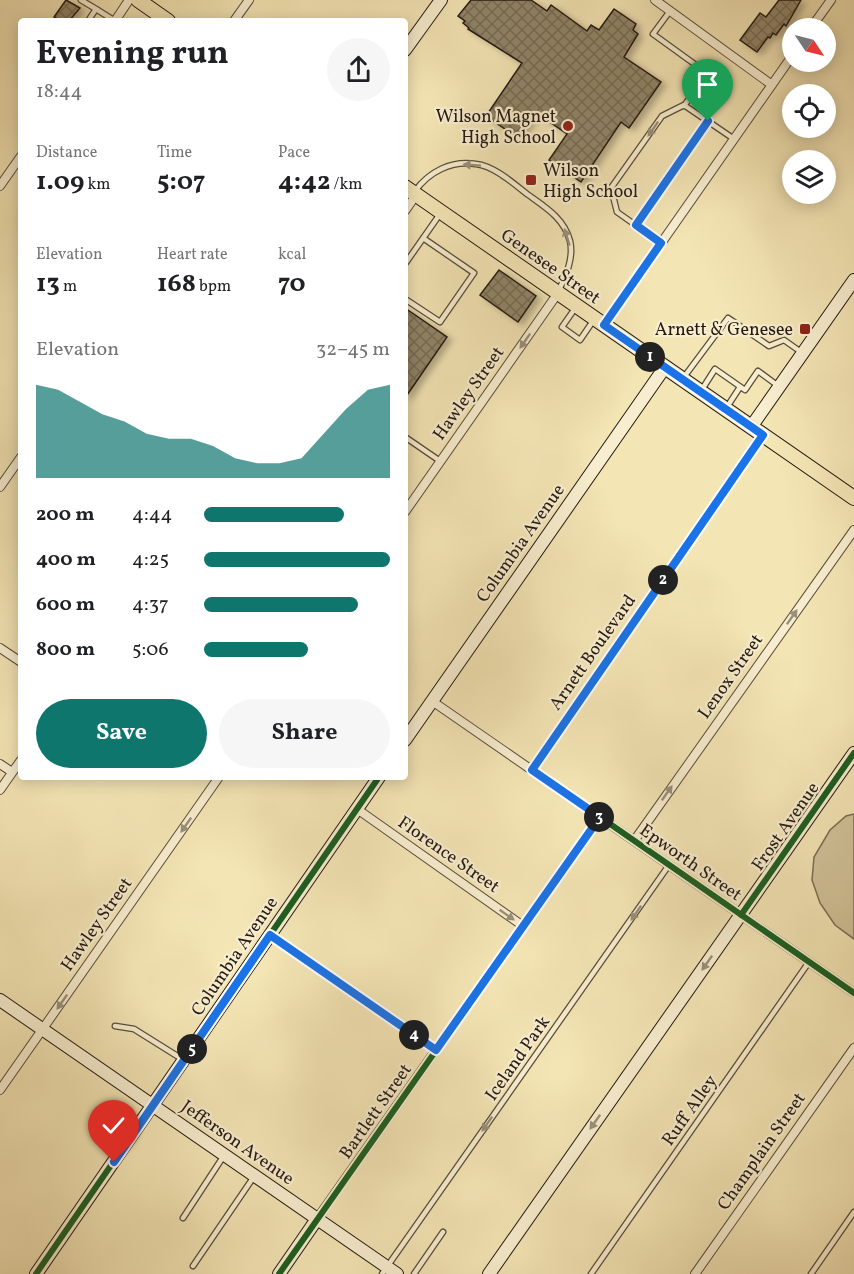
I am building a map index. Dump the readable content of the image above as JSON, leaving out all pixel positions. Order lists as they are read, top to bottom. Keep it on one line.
{"streets":{"main road":["Genesee Street"],"street":["Hawley Street","Columbia Avenue","Arnett Boulevard","Lenox Street","Frost Avenue","Florence Street","Epworth Street","Bartlett Street","Jefferson Avenue","Champlain Street"],"lane":["Iceland Park","Ruff Alley"]},"crossings":[["Genesee Street","Hawley Street"],["Genesee Street","Columbia Avenue"],["Genesee Street","Arnett Boulevard"],["Hawley Street","Jefferson Avenue"],["Columbia Avenue","Florence Street"],["Columbia Avenue","Epworth Street"],["Columbia Avenue","Jefferson Avenue"],["Arnett Boulevard","Epworth Street"],["Lenox Street","Epworth Street"],["Frost Avenue","Epworth Street"],["Florence Street","Bartlett Street"],["Epworth Street","Iceland Park"],["Epworth Street","Ruff Alley"],["Epworth Street","Bartlett Street"],["Iceland Park","Jefferson Avenue"],["Bartlett Street","Jefferson Avenue"]],"one_way":["Hawley Street","Lenox Street","Frost Avenue","Florence Street","Iceland Park"],"places":{"other":["Wilson Magnet High School"],"transit":["Wilson High School","Arnett & Genesee"]},"north":"bottom right","page":{"heading":["Evening run","18:44"],"stats":[["Distance","1.09 km"],["Time","5:07"],["Pace","4:42 /km"],["Elevation","13 m"],["Heart rate","168 bpm"],["kcal","70"]],"chart":["Elevation","32–45 m"],"pins":["1","2","3","4","5"],"list":[{"name":"200 m","note":"4:44"},{"name":"400 m","note":"4:25"},{"name":"600 m","note":"4:37"},{"name":"800 m","note":"5:06"}],"buttons":["Save","Share"]}}
